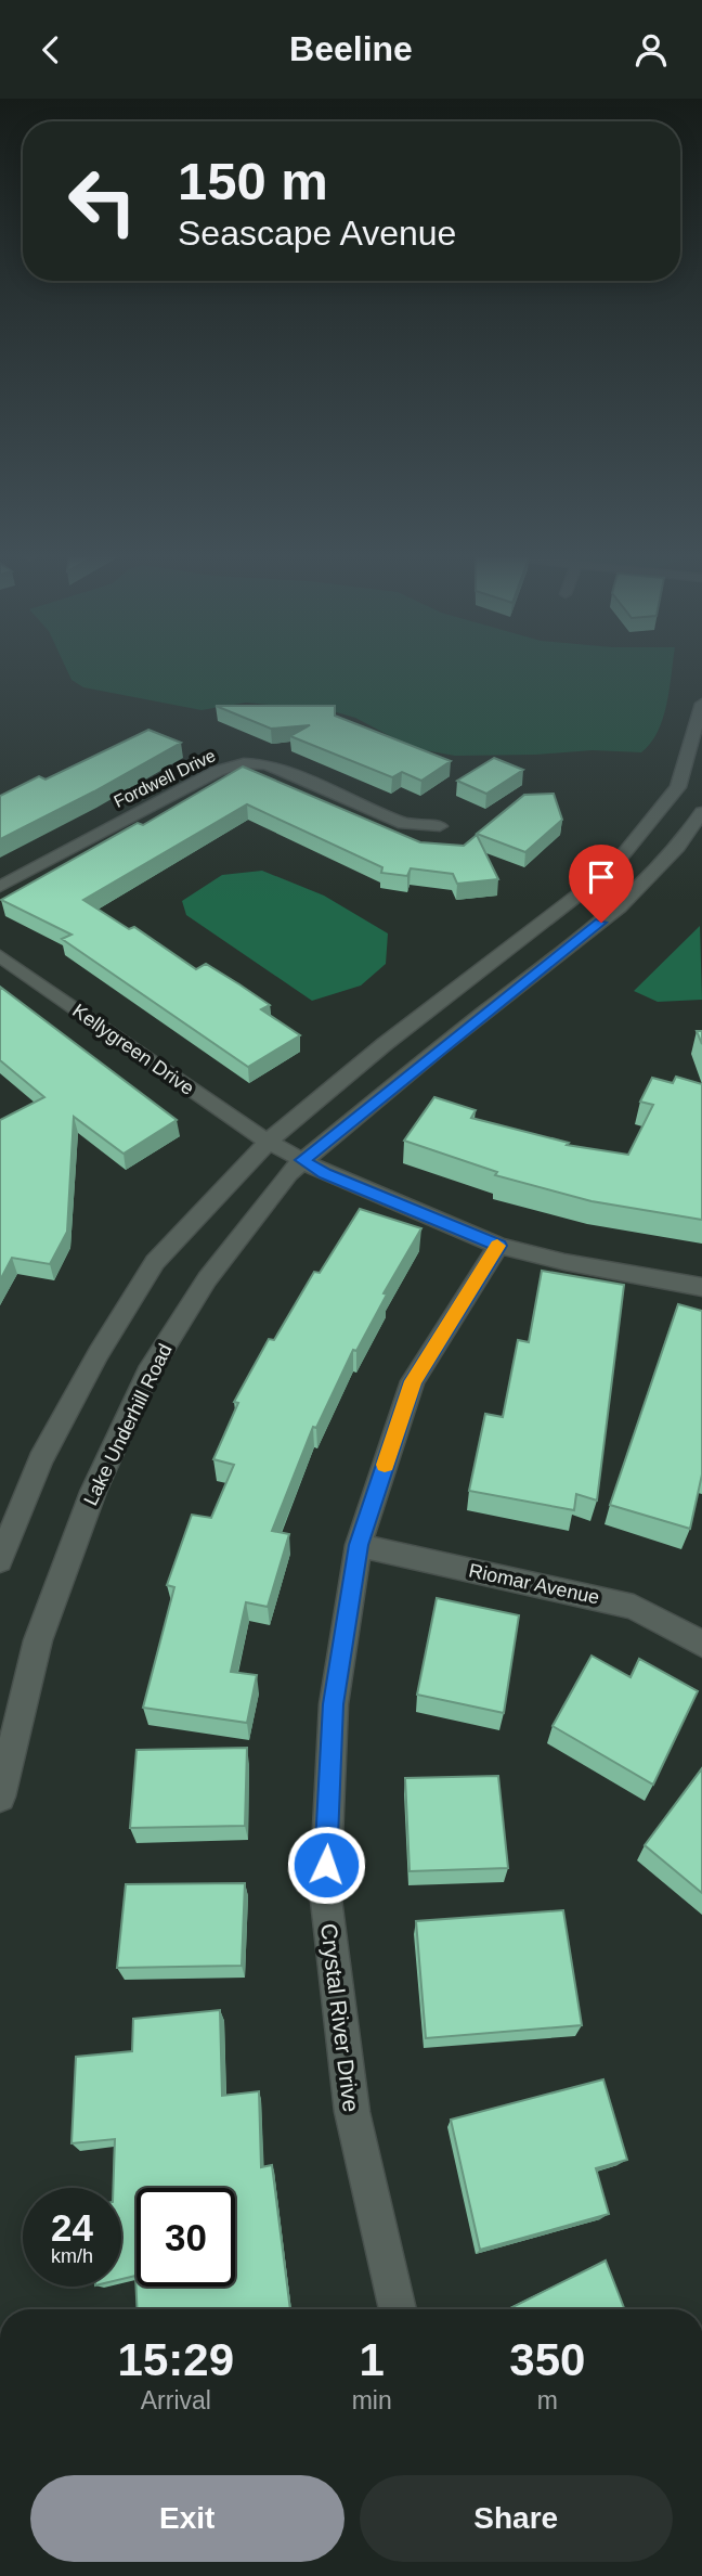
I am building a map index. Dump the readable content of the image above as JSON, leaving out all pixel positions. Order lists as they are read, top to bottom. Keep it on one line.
{"streets":{"street":["Fordwell Drive","Kellygreen Drive","Lake Underhill Road","Riomar Avenue","Crystal River Drive"]},"crossings":[["Kellygreen Drive","Lake Underhill Road"],["Kellygreen Drive","Crystal River Drive"],["Riomar Avenue","Crystal River Drive"]],"page":{"header":"Beeline","turn":["150 m","Seascape Avenue"],"speed":"24 km/h","limit":"30","eta":["15:29","Arrival","1","min","350","m"],"buttons":["Exit","Share"]}}
